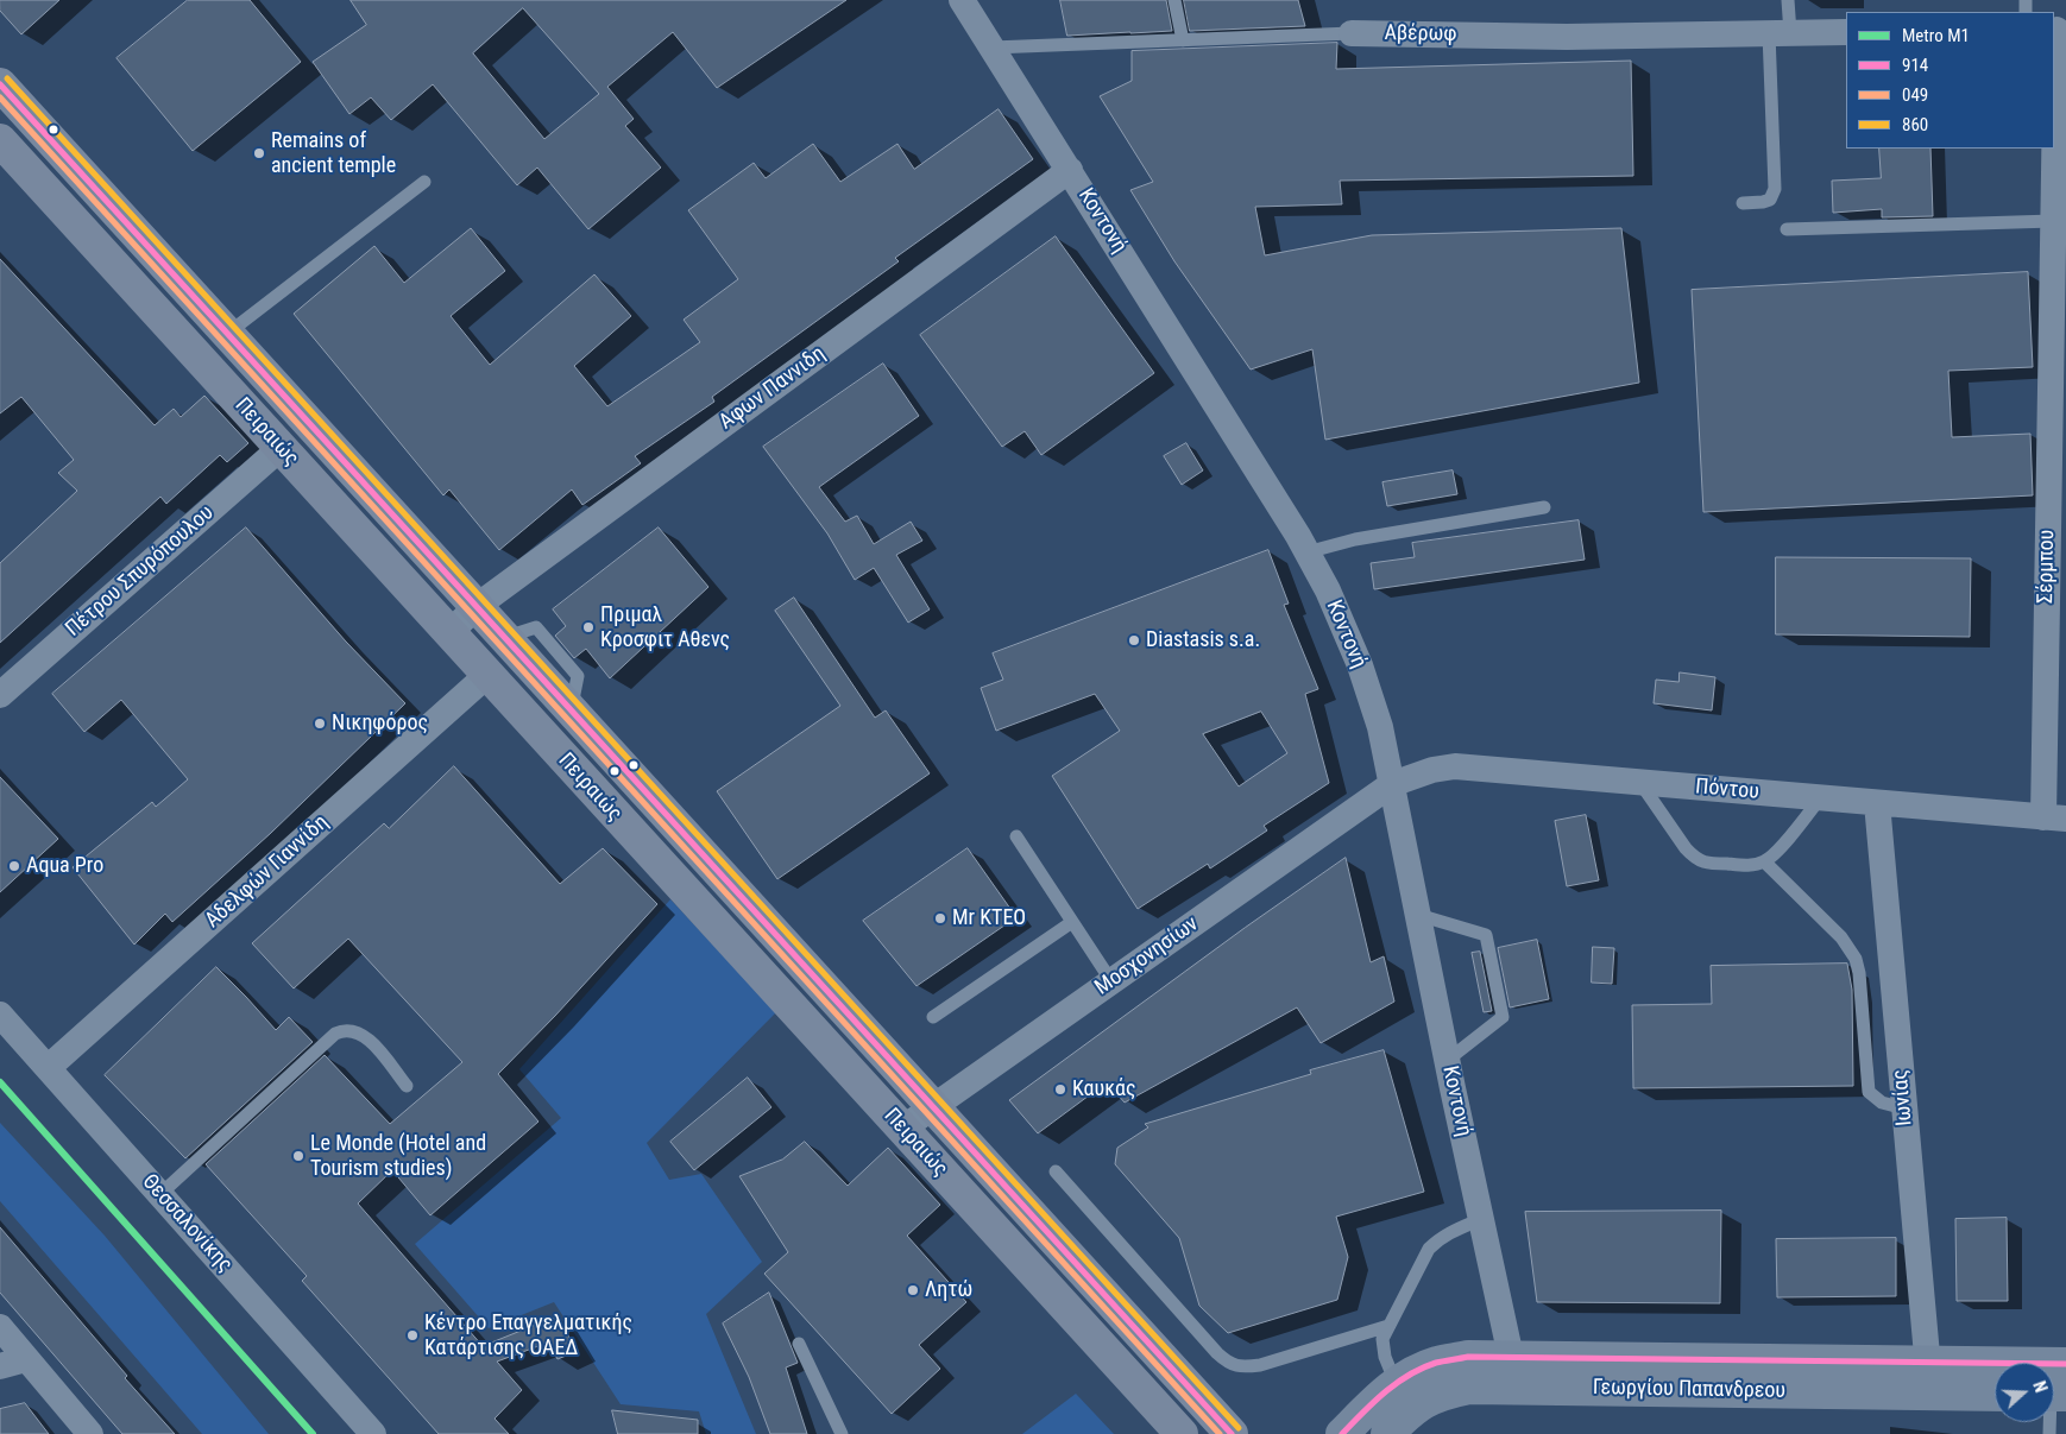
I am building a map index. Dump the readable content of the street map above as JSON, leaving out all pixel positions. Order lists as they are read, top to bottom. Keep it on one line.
{"streets":{"main road":["Πειραιώς"],"street":["Αβέρωφ","Κοντονή","Αφων Παννιδη","Σέρμπου","Πέτρου Σπυρόπουλου","Πόντου","Αδελφών Γιαννίδη","Μοσχονησίων","Ιωνίας","Θεσσαλονίκης","Γεωργίου Παπανδρεου"]},"crossings":[["Αβέρωφ","Κοντονή"],["Κοντονή","Αφων Παννιδη"],["Κοντονή","Πόντου"],["Κοντονή","Μοσχονησίων"],["Κοντονή","Γεωργίου Παπανδρεου"],["Αφων Παννιδη","Πειραιώς"],["Πειραιώς","Πέτρου Σπυρόπουλου"],["Πειραιώς","Αδελφών Γιαννίδη"],["Πειραιώς","Μοσχονησίων"],["Σέρμπου","Πόντου"],["Πόντου","Μοσχονησίων"],["Πόντου","Ιωνίας"],["Αδελφών Γιαννίδη","Θεσσαλονίκης"],["Ιωνίας","Γεωργίου Παπανδρεου"]],"places":["Remains of ancient temple","Πριμαλ Κροσφιτ Αθενς","Diastasis s.a.","Νικηφόρος","Aqua Pro","Mr KTEO","Καυκάς","Le Monde (Hotel and Tourism studies)","Λητώ","Κέντρο Επαγγελματικής Κατάρτισης ΟΑΕΔ"],"lines":["transit line 860","transit line 914","transit line 049","metro line Μ1"],"legend":["Metro Μ1","914","049","860"],"north":"right"}
